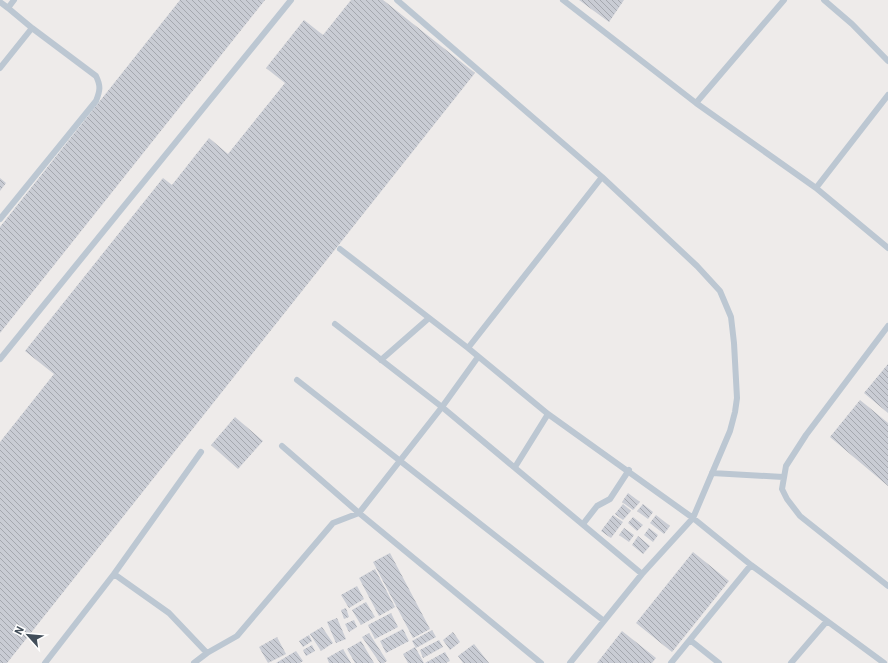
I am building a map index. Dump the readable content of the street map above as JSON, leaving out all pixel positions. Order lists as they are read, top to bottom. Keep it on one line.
{"north":"top left"}
